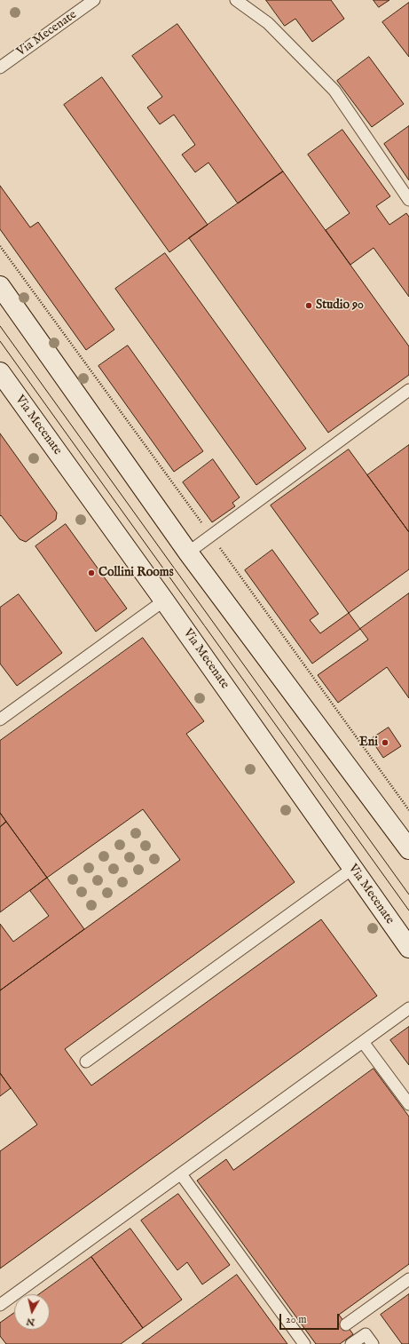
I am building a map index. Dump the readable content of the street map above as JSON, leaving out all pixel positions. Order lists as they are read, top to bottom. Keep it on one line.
{"streets":{"main road":["Via Mecenate"]},"places":["Studio 90","Collini Rooms","Eni"],"scale_bar":"20 m","north":"bottom"}
